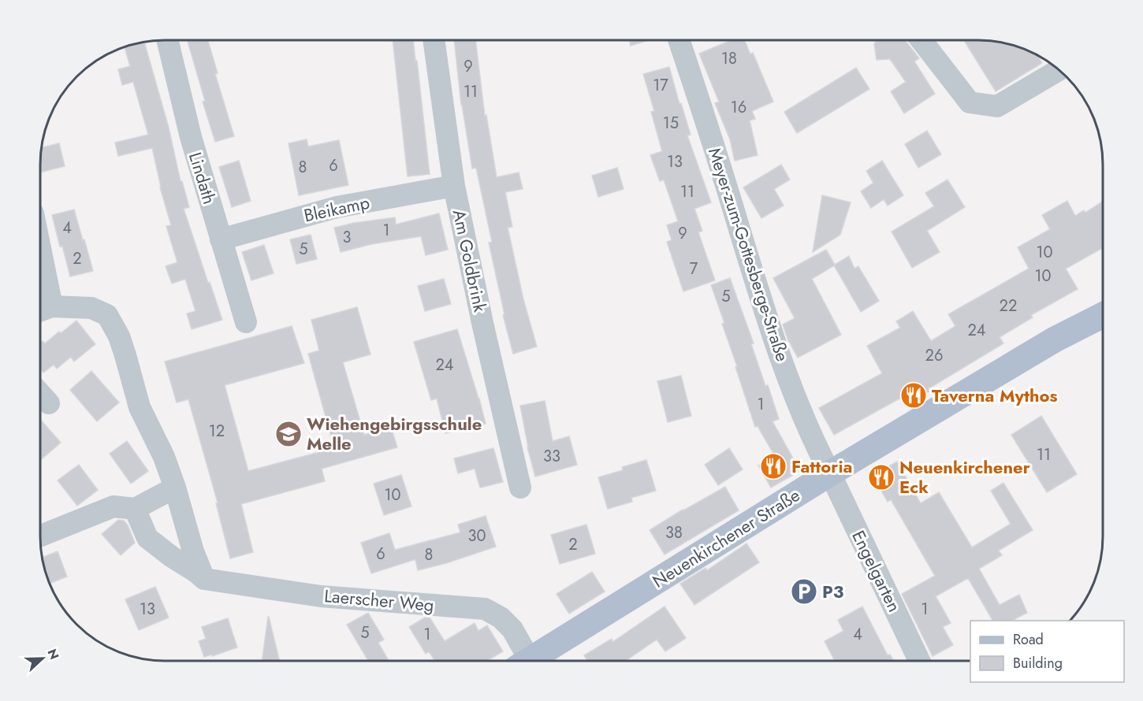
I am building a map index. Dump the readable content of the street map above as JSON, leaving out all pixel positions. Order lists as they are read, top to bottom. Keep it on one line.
{"streets":{"main road":["Neuenkirchener Straße"],"street":["Lindath","Bleikamp","Meyer-zum-Gottesberge-Straße","Am Goldbrink","Engelgarten","Laerscher Weg"]},"crossings":[["Lindath","Bleikamp"],["Bleikamp","Am Goldbrink"],["Meyer-zum-Gottesberge-Straße","Neuenkirchener Straße"],["Meyer-zum-Gottesberge-Straße","Engelgarten"],["Neuenkirchener Straße","Engelgarten"]],"places":{"restaurant":["Taverna Mythos","Fattoria","Neuenkirchener Eck"],"school or university":["Wiehengebirgsschule Melle"],"parking":["P3"]},"house_numbers":["18","9","17","11","16","15","13","6","8","11","4","1","9","3","5","10","2","7","10","5","22","24","26","24","1","12","11","33","10","38","30","2","6","8","13","1","5","1","4"],"legend":["Road","Building"],"north":"right"}
